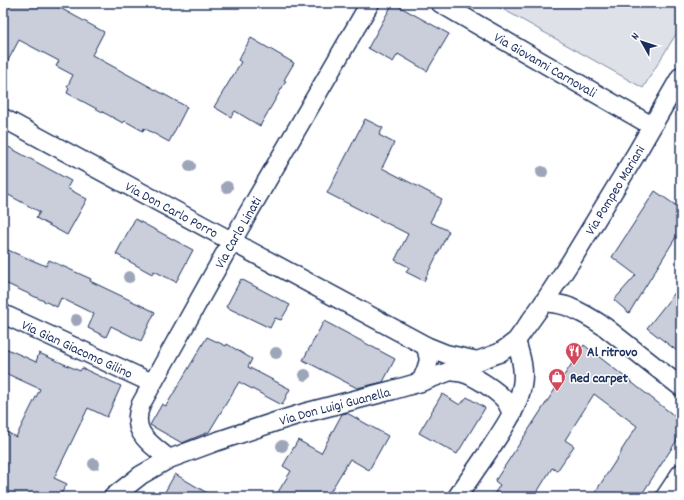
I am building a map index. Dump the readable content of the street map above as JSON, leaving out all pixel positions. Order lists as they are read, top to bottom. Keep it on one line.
{"streets":{"street":["Via Giovanni Carnovali","Via Pompeo Mariani","Via Don Carlo Porro","Via Carlo Linati","Via Gian Giacomo Gilino","Via Don Luigi Guanella"]},"crossings":[["Via Giovanni Carnovali","Via Pompeo Mariani"],["Via Pompeo Mariani","Via Don Luigi Guanella"],["Via Don Carlo Porro","Via Carlo Linati"],["Via Don Carlo Porro","Via Don Luigi Guanella"],["Via Carlo Linati","Via Gian Giacomo Gilino"],["Via Carlo Linati","Via Don Luigi Guanella"]],"places":{"restaurant":["Al ritrovo"],"shop":["Red carpet"]},"north":"top left"}
